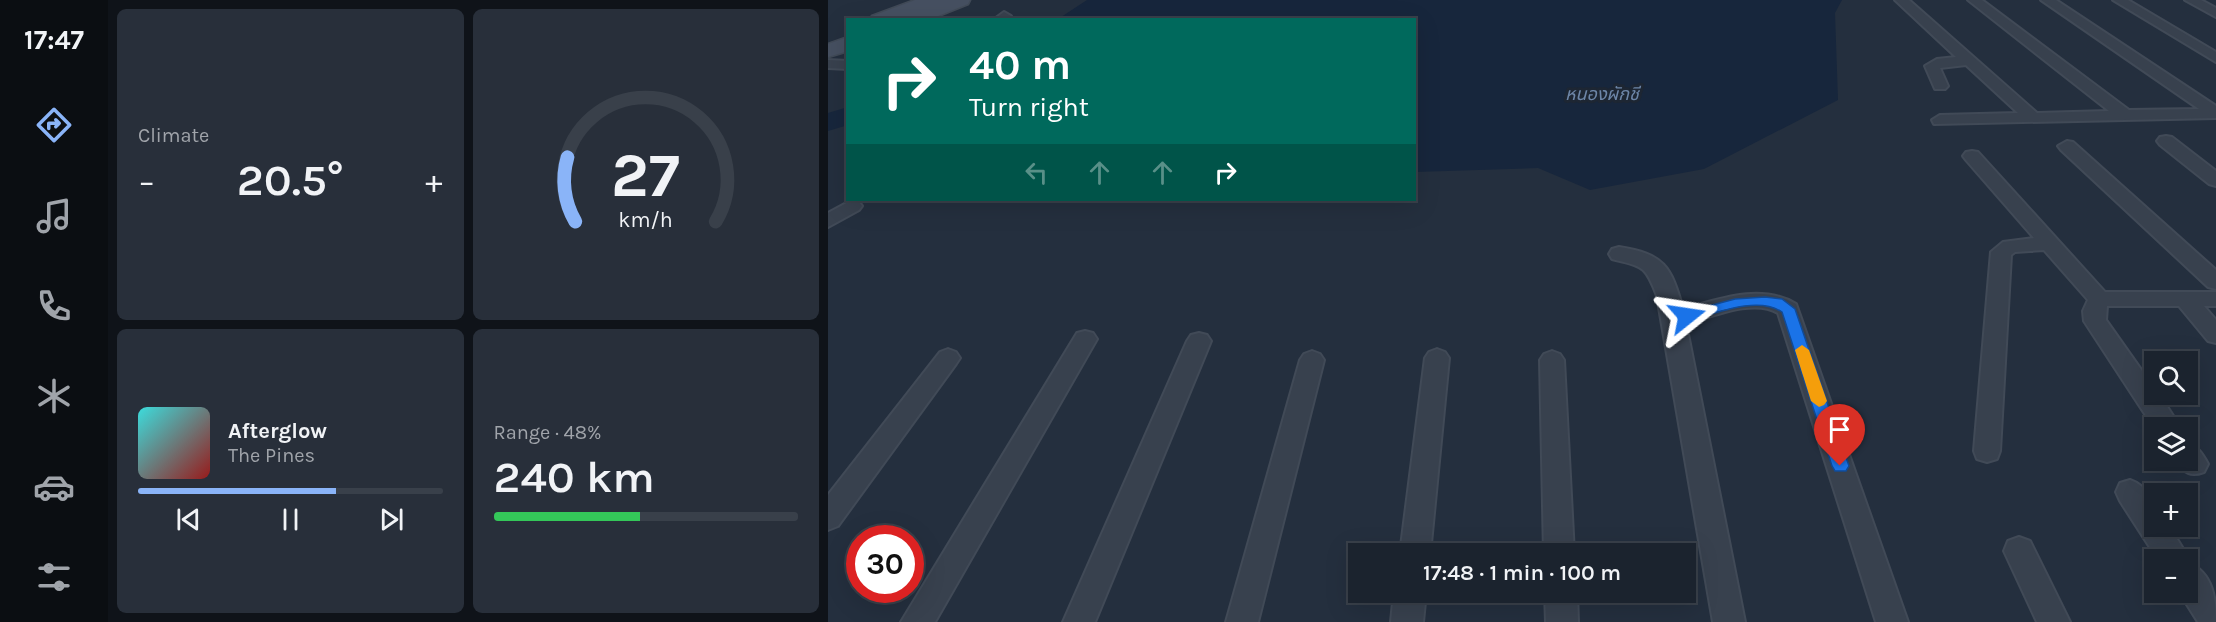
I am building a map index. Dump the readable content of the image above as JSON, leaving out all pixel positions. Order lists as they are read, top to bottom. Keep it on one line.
{"water":["หนองผักชี"],"page":{"tabs":"17:47","tile":["Climate",["Range · 48%","240 km"]],"turn":["40 m","Turn right"],"heat":["−","20.5°","+"],"map_buttons":["+","−"],"song":["Afterglow","The Pines"],"limit":"30","trip":"17:48 · 1 min · 100 m","gauge":["27","km/h"]}}
